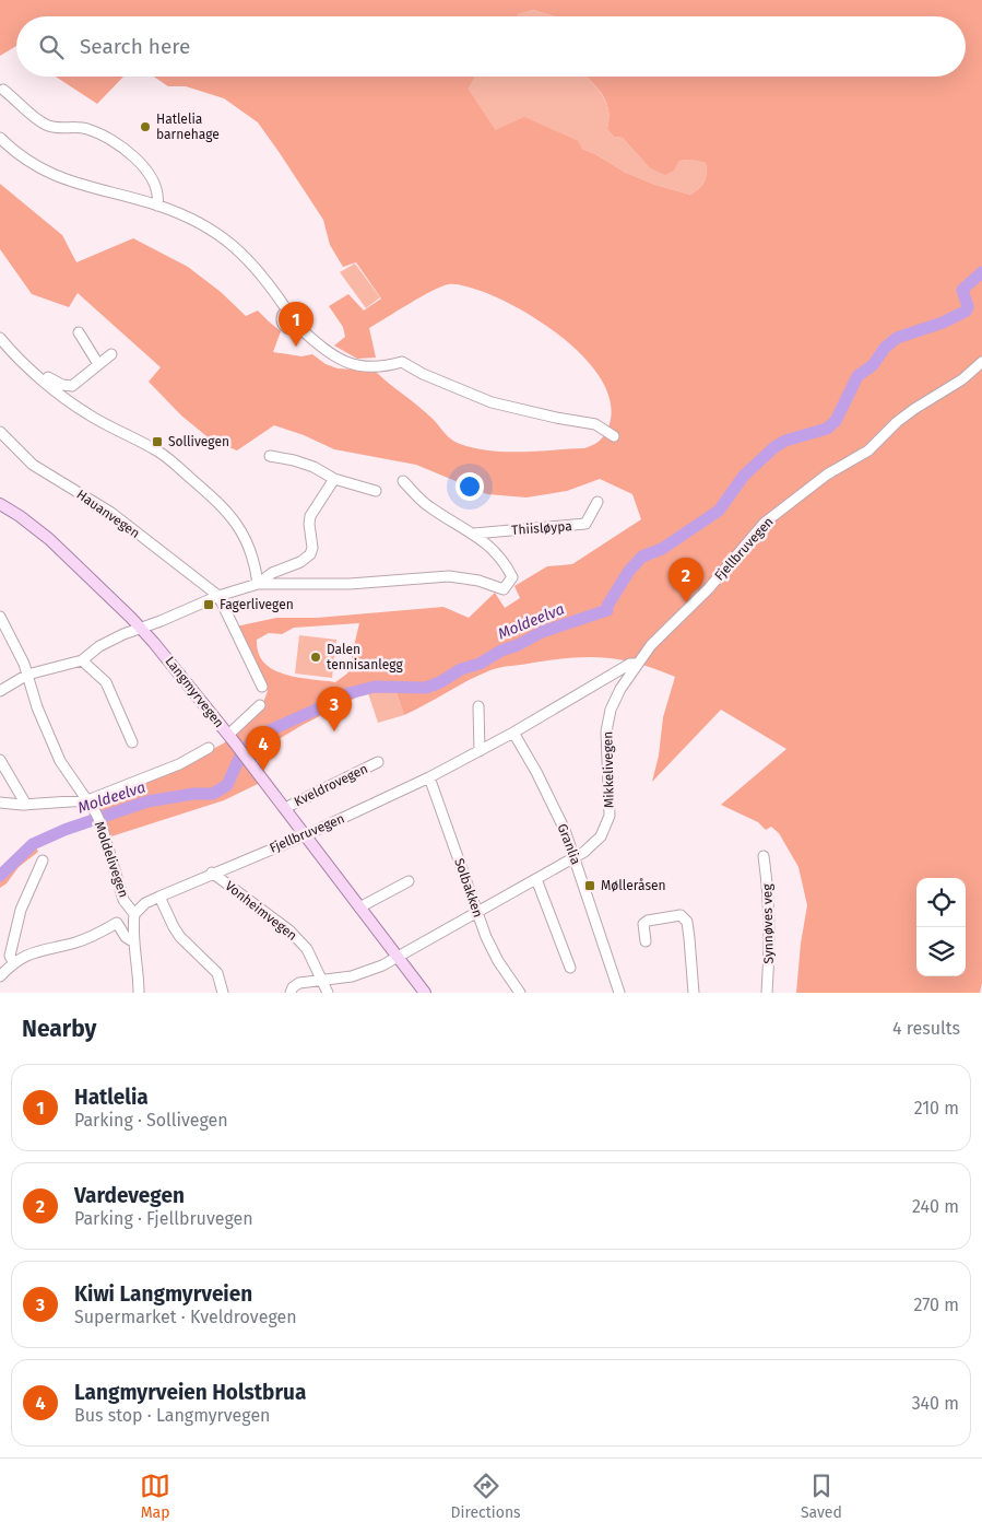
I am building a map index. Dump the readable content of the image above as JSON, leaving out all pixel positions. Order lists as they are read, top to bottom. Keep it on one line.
{"streets":{"main road":["Langmyrvegen"],"street":["Hauanvegen","Thiisløypa","Fjellbruvegen","Mikkelivegen","Kveldrovegen","Granlia","Moldelivegen","Solbakken","Vonheimvegen","Synnøves veg"]},"crossings":[["Fjellbruvegen","Langmyrvegen"],["Fjellbruvegen","Mikkelivegen"],["Fjellbruvegen","Granlia"],["Fjellbruvegen","Moldelivegen"],["Fjellbruvegen","Solbakken"],["Fjellbruvegen","Vonheimvegen"],["Langmyrvegen","Mikkelivegen"],["Langmyrvegen","Kveldrovegen"],["Mikkelivegen","Granlia"],["Mikkelivegen","Solbakken"],["Mikkelivegen","Vonheimvegen"]],"water":["Moldeelva"],"places":{"other":["Hatlelia barnehage","Dalen tennisanlegg"],"transit":["Sollivegen","Fagerlivegen","Mølleråsen"]},"page":{"search":"Search here","pins":["1","2","3","4"],"heading":["Nearby","4 results"],"list":[{"mark":"1","name":"Hatlelia","note":"Parking · Sollivegen","value":"210 m"},{"mark":"2","name":"Vardevegen","note":"Parking · Fjellbruvegen","value":"240 m"},{"mark":"3","name":"Kiwi Langmyrveien","note":"Supermarket · Kveldrovegen","value":"270 m"},{"mark":"4","name":"Langmyrveien Holstbrua","note":"Bus stop · Langmyrvegen","value":"340 m"}],"nav":["Map","Directions","Saved"]}}
